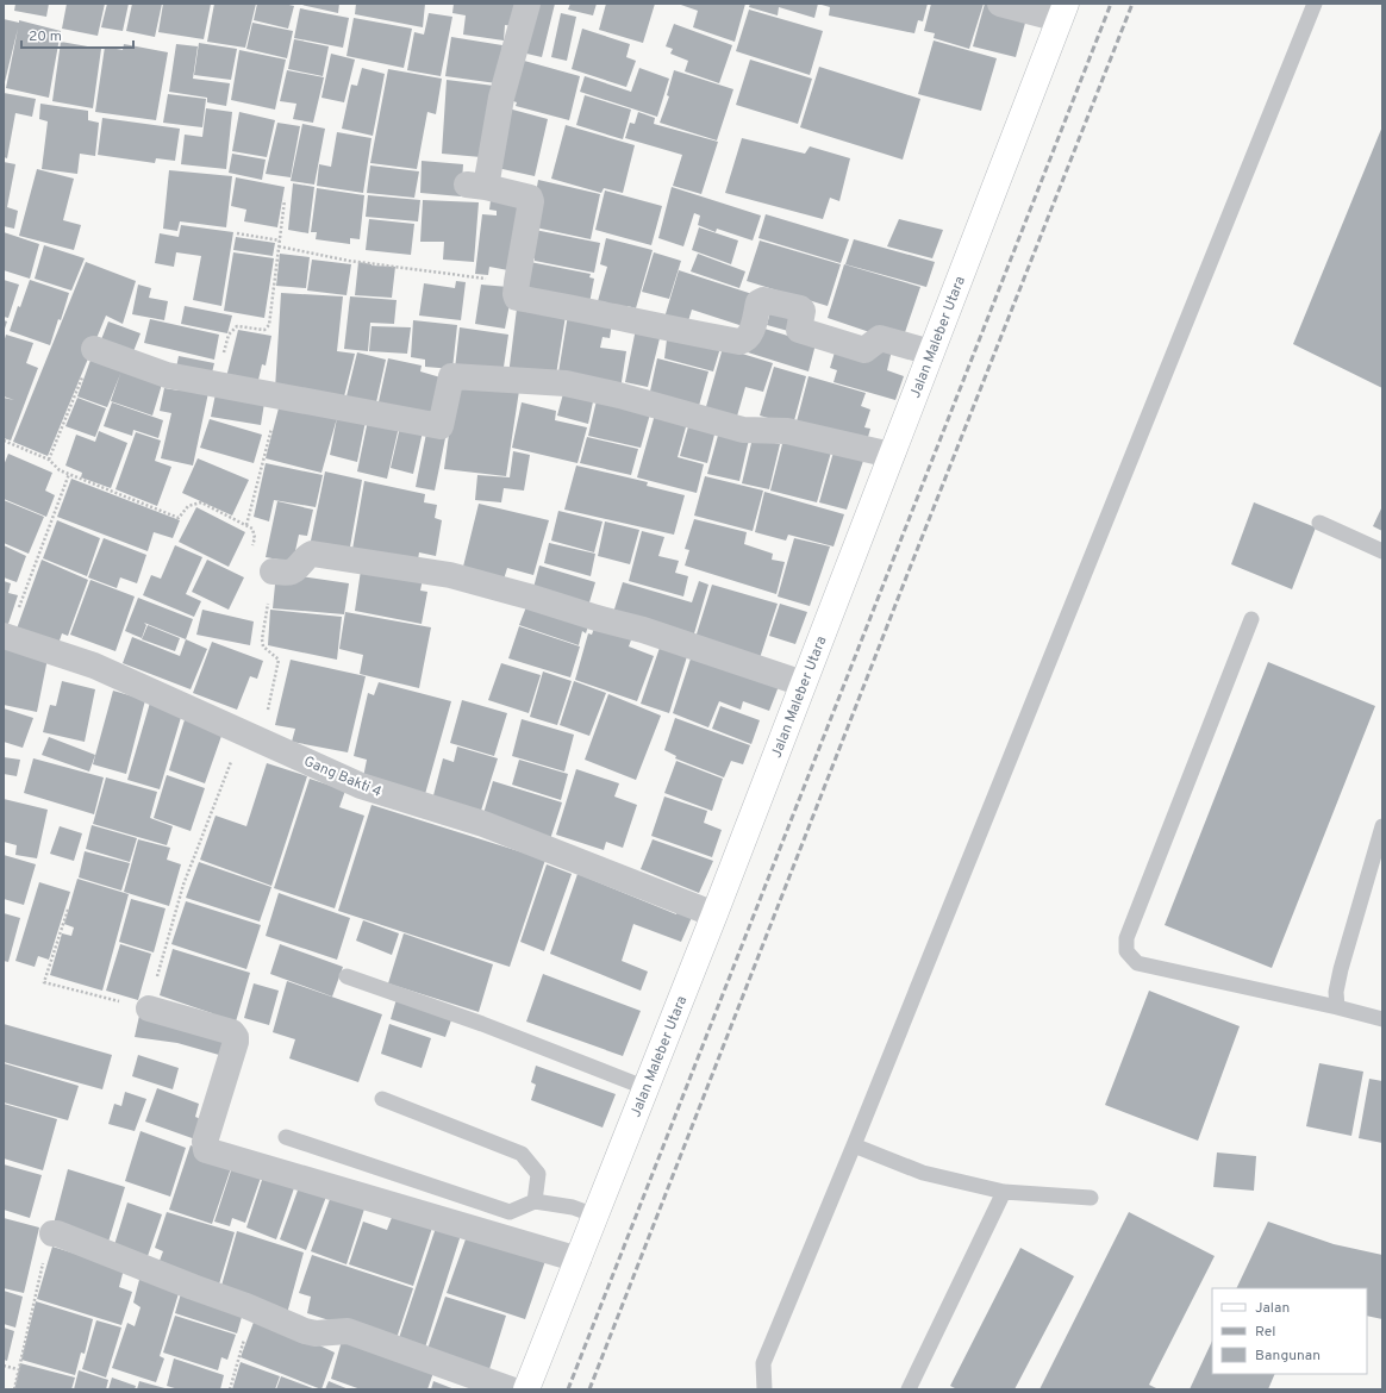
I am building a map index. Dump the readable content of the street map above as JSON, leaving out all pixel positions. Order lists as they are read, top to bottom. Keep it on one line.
{"streets":{"street":["Jalan Maleber Utara","Gang Bakti 4"]},"crossings":[["Jalan Maleber Utara","Gang Bakti 4"]],"legend":["Jalan","Rel","Bangunan"],"scale_bar":"20 m"}
